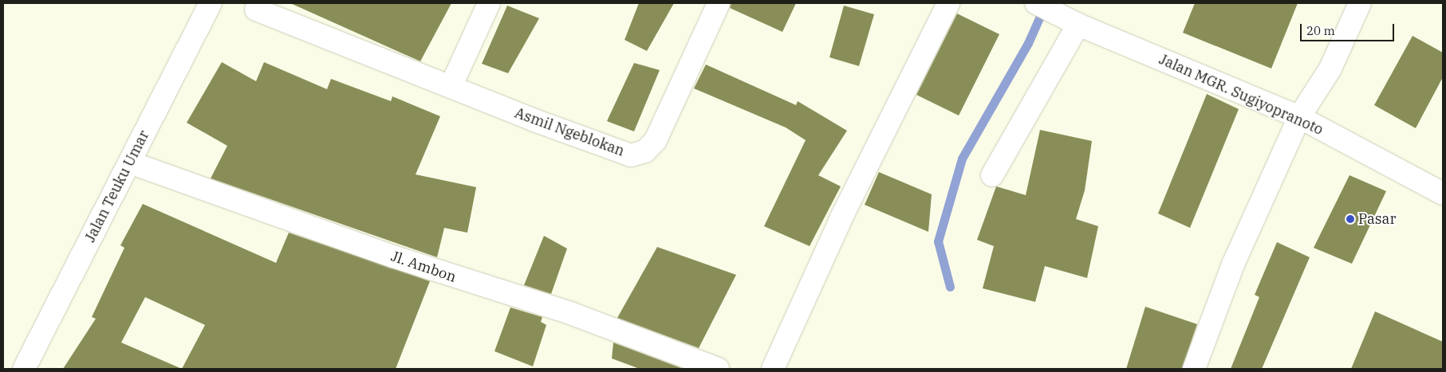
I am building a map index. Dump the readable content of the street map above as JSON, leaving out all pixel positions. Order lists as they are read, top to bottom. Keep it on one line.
{"streets":{"street":["Jalan MGR. Sugiyopranoto","Asmil Ngeblokan","Jalan Teuku Umar","Jl. Ambon"]},"crossings":[["Jalan Teuku Umar","Jl. Ambon"]],"places":["Pasar"],"scale_bar":"20 m"}
